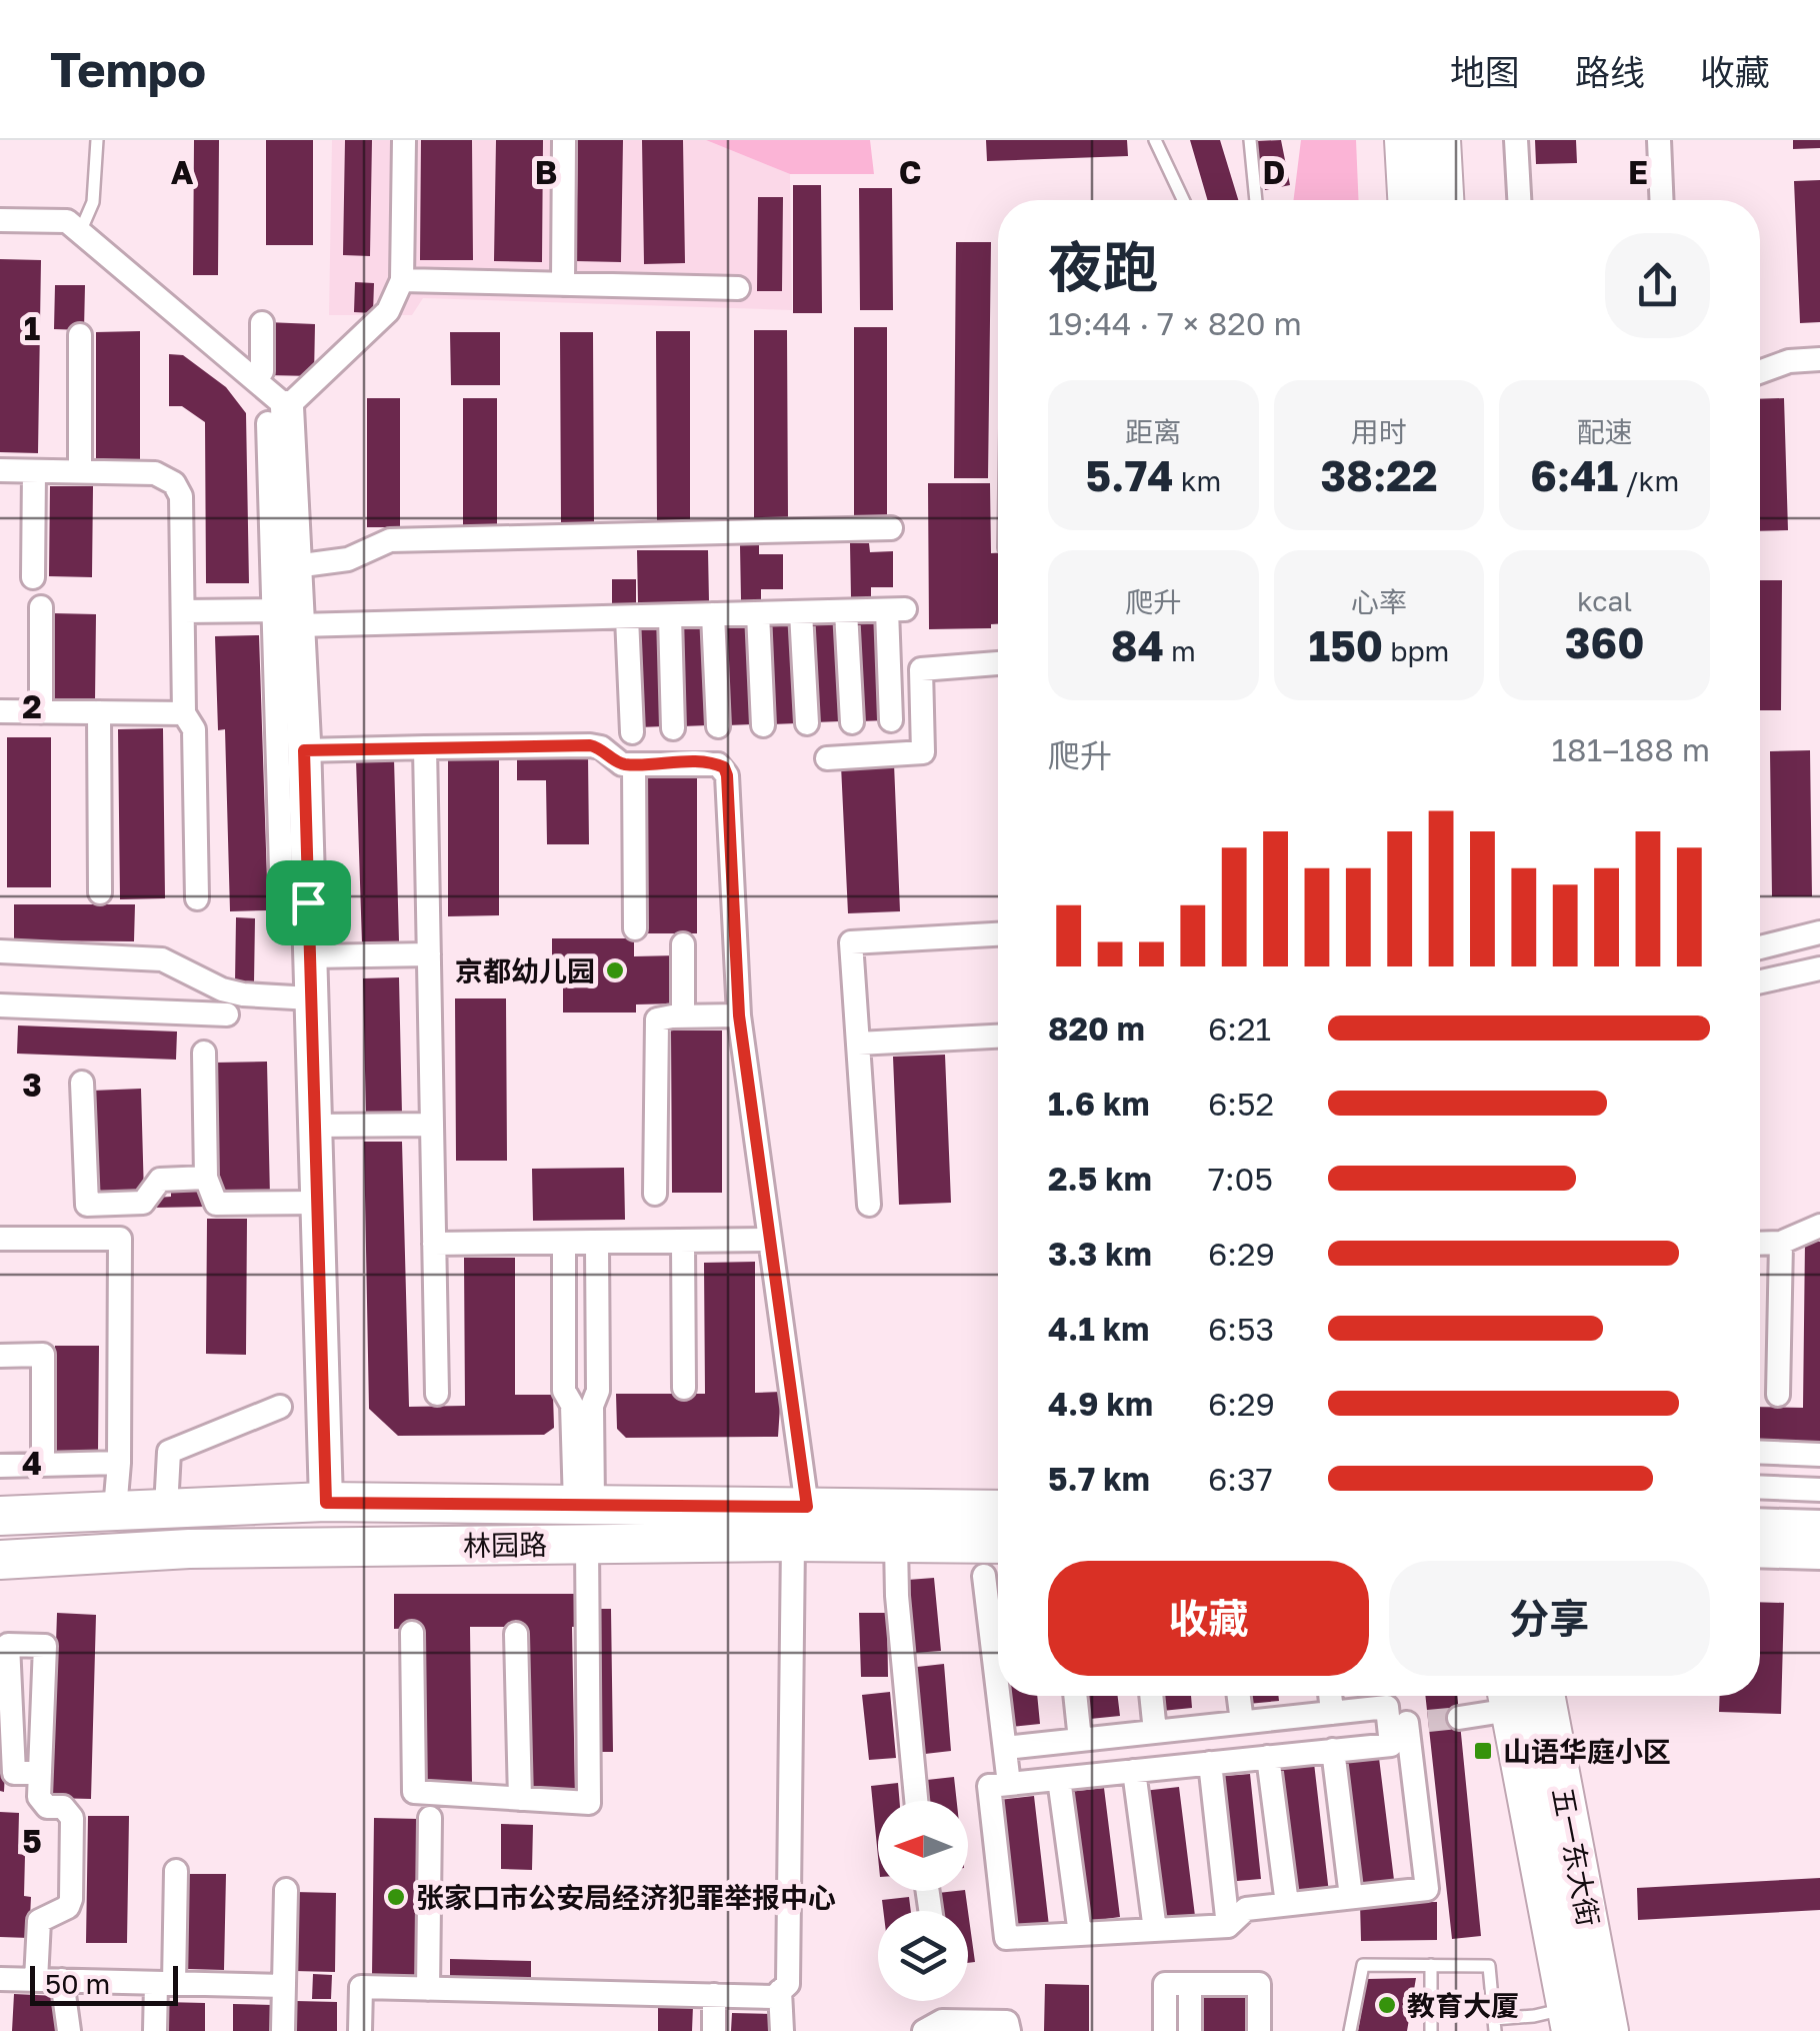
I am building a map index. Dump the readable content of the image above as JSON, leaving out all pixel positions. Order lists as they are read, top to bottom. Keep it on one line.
{"streets":{"main road":["林园路","五一东大街"]},"places":{"other":["京都幼儿园","张家口市公安局经济犯罪举报中心","教育大厦"],"transit":["山语华庭小区"]},"scale_bar":"50 m","north":"left","page":{"header":"Tempo","nav":["地图","路线","收藏"],"heading":["夜跑","19:44 · 7 × 820 m"],"stats":[["距离","5.74 km"],["用时","38:22"],["配速","6:41 /km"],["爬升","84 m"],["心率","150 bpm"],["kcal","360"]],"chart":["爬升","181–188 m"],"list":[{"name":"820 m","note":"6:21"},{"name":"1.6 km","note":"6:52"},{"name":"2.5 km","note":"7:05"},{"name":"3.3 km","note":"6:29"},{"name":"4.1 km","note":"6:53"},{"name":"4.9 km","note":"6:29"},{"name":"5.7 km","note":"6:37"}],"buttons":["收藏","分享"],"scale":"50 m"},"grid":{"columns":["A","B","C","D","E"],"rows":["1","2","3","4","5"]}}
